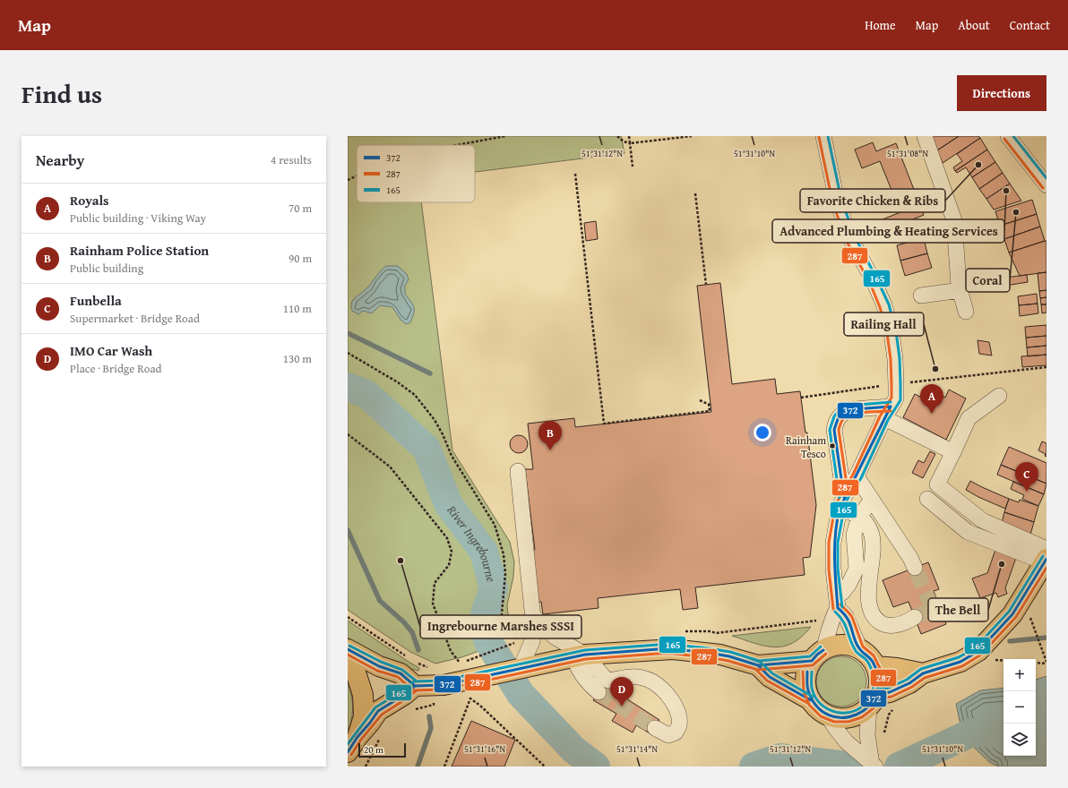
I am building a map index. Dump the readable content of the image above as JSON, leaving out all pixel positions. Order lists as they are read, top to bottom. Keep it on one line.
{"water":["River Ingrebourne"],"places":["Favorite Chicken & Ribs","Advanced Plumbing & Heating Services","Coral","Railing Hall","Rainham Tesco","Ingrebourne Marshes SSSI","The Bell"],"lines":["transit line 165","transit line 287","transit line 372"],"legend":["372","287","165"],"scale_bar":"20 m","page":{"header":"Map","nav":["Home","Map","About","Contact"],"title":"Find us","buttons":"Directions","heading":["Nearby","4 results"],"list":[{"mark":"A","name":"Royals","note":"Public building · Viking Way","value":"70 m"},{"mark":"B","name":"Rainham Police Station","note":"Public building","value":"90 m"},{"mark":"C","name":"Funbella","note":"Supermarket · Bridge Road","value":"110 m"},{"mark":"D","name":"IMO Car Wash","note":"Place · Bridge Road","value":"130 m"}],"pins":["A","B","C","D"],"map_buttons":["+","−"],"scale":"20 m"},"coordinates":["51°31'12\"N","51°31'10\"N","51°31'08\"N","51°31'16\"N","51°31'14\"N"]}
